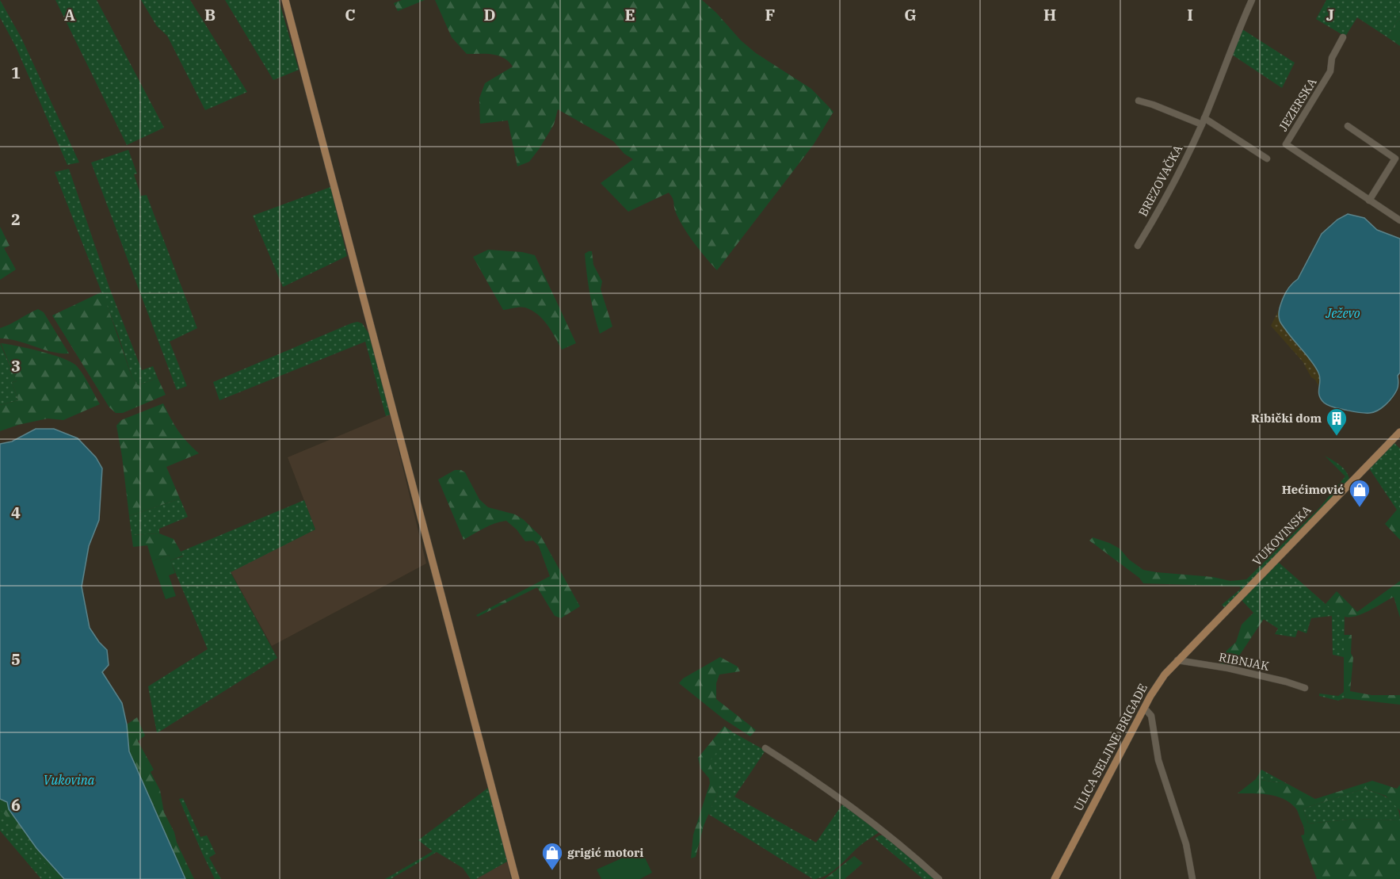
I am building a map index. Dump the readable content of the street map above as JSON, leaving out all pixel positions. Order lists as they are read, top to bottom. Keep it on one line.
{"streets":{"main road":["VUKOVINSKA","ULICA SELJINE BRIGADE"],"street":["JEZERSKA","BREZOVAČKA","RIBNJAK"]},"crossings":[["VUKOVINSKA","ULICA SELJINE BRIGADE"],["RIBNJAK","ULICA SELJINE BRIGADE"]],"water":["Ježevo","Vukovina"],"places":{"building":["Ribički dom"],"shop":["Hećimović","grigić motori"]},"grid":{"columns":["A","B","C","D","E","F","G","H","I","J"],"rows":["1","2","3","4","5","6"]}}
